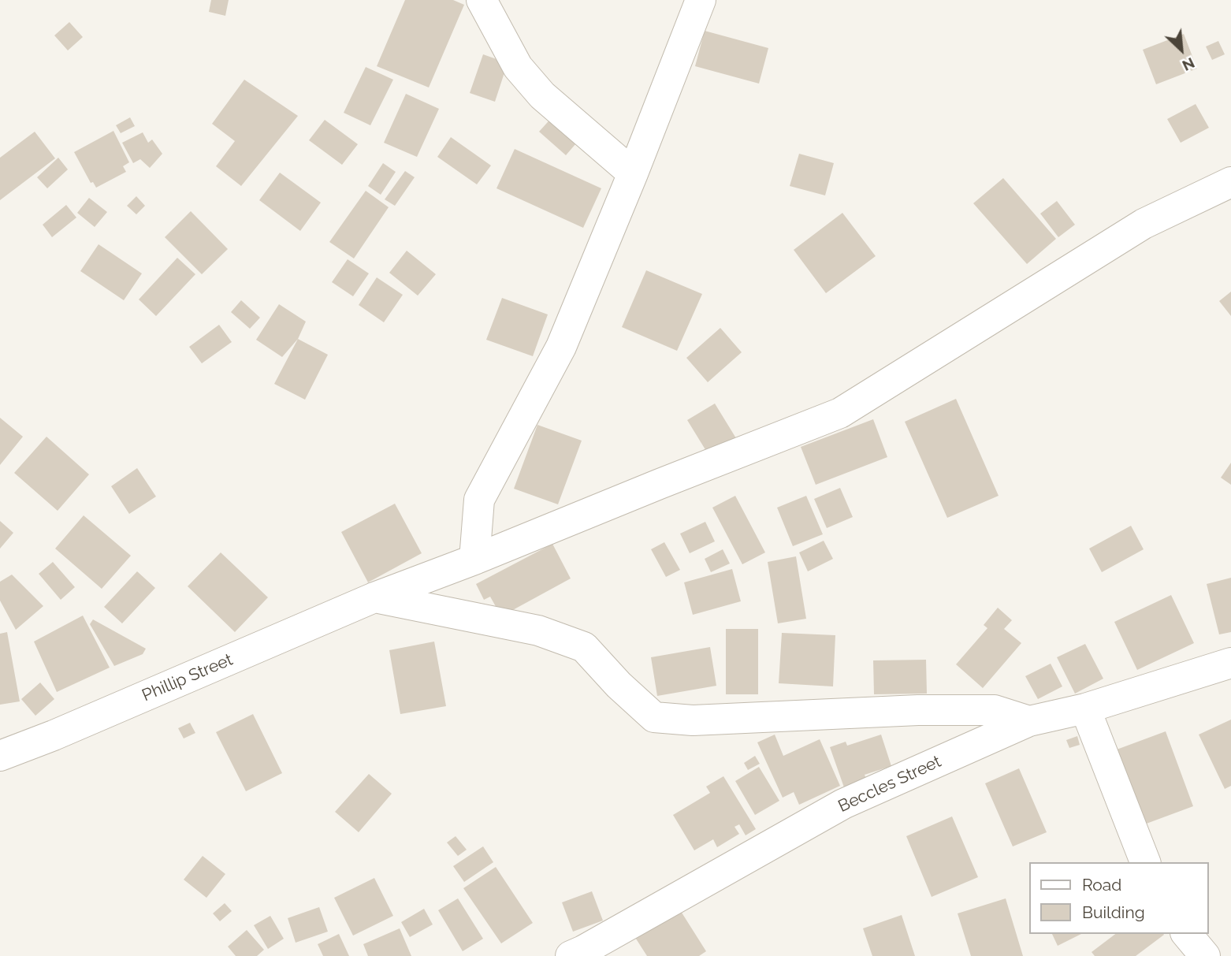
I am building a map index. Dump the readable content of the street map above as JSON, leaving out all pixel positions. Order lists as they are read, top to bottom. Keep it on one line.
{"streets":{"street":["Phillip Street","Beccles Street"]},"legend":["Road","Building"],"north":"bottom right"}
